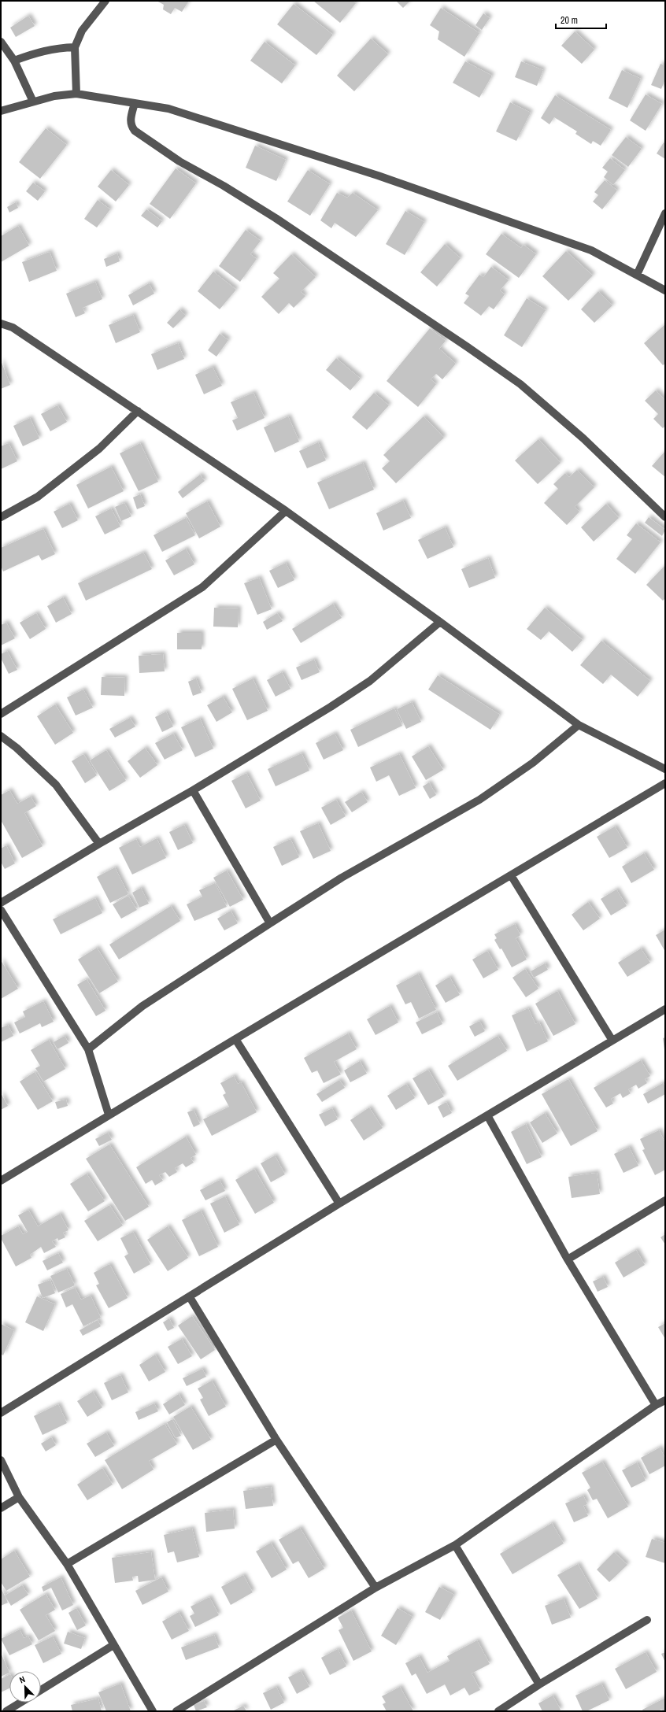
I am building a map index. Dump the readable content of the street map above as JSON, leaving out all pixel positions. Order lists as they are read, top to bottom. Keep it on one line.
{"scale_bar":"20 m","north":"top left"}
